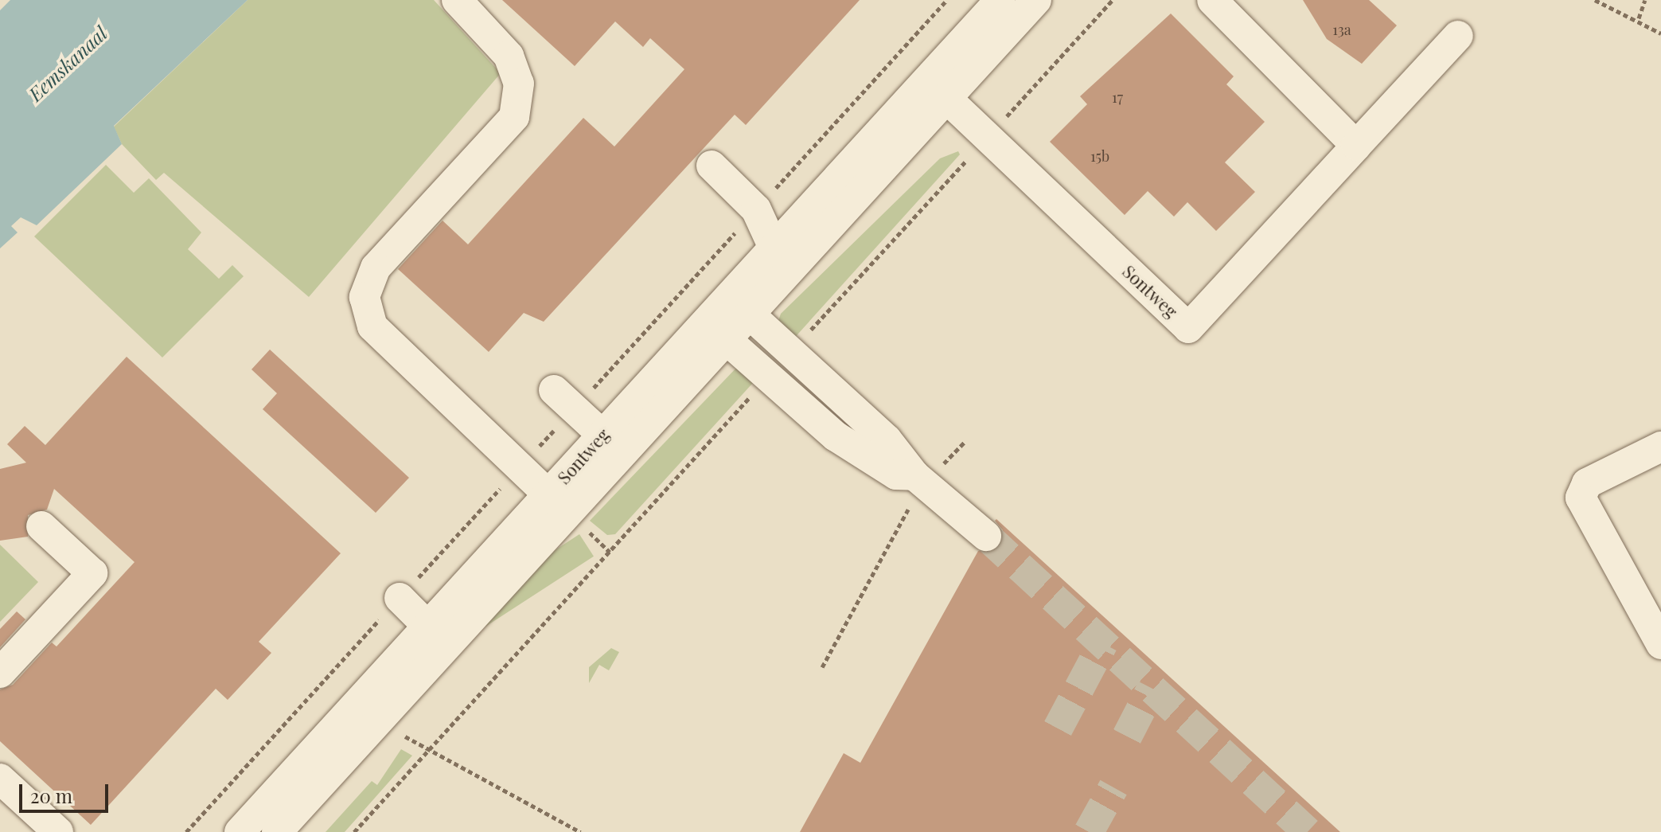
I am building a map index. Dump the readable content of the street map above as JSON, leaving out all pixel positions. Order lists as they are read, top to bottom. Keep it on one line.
{"streets":{"street":["Sontweg"]},"water":["Eemskanaal"],"house_numbers":["13a","17","15b"],"scale_bar":"20 m"}
